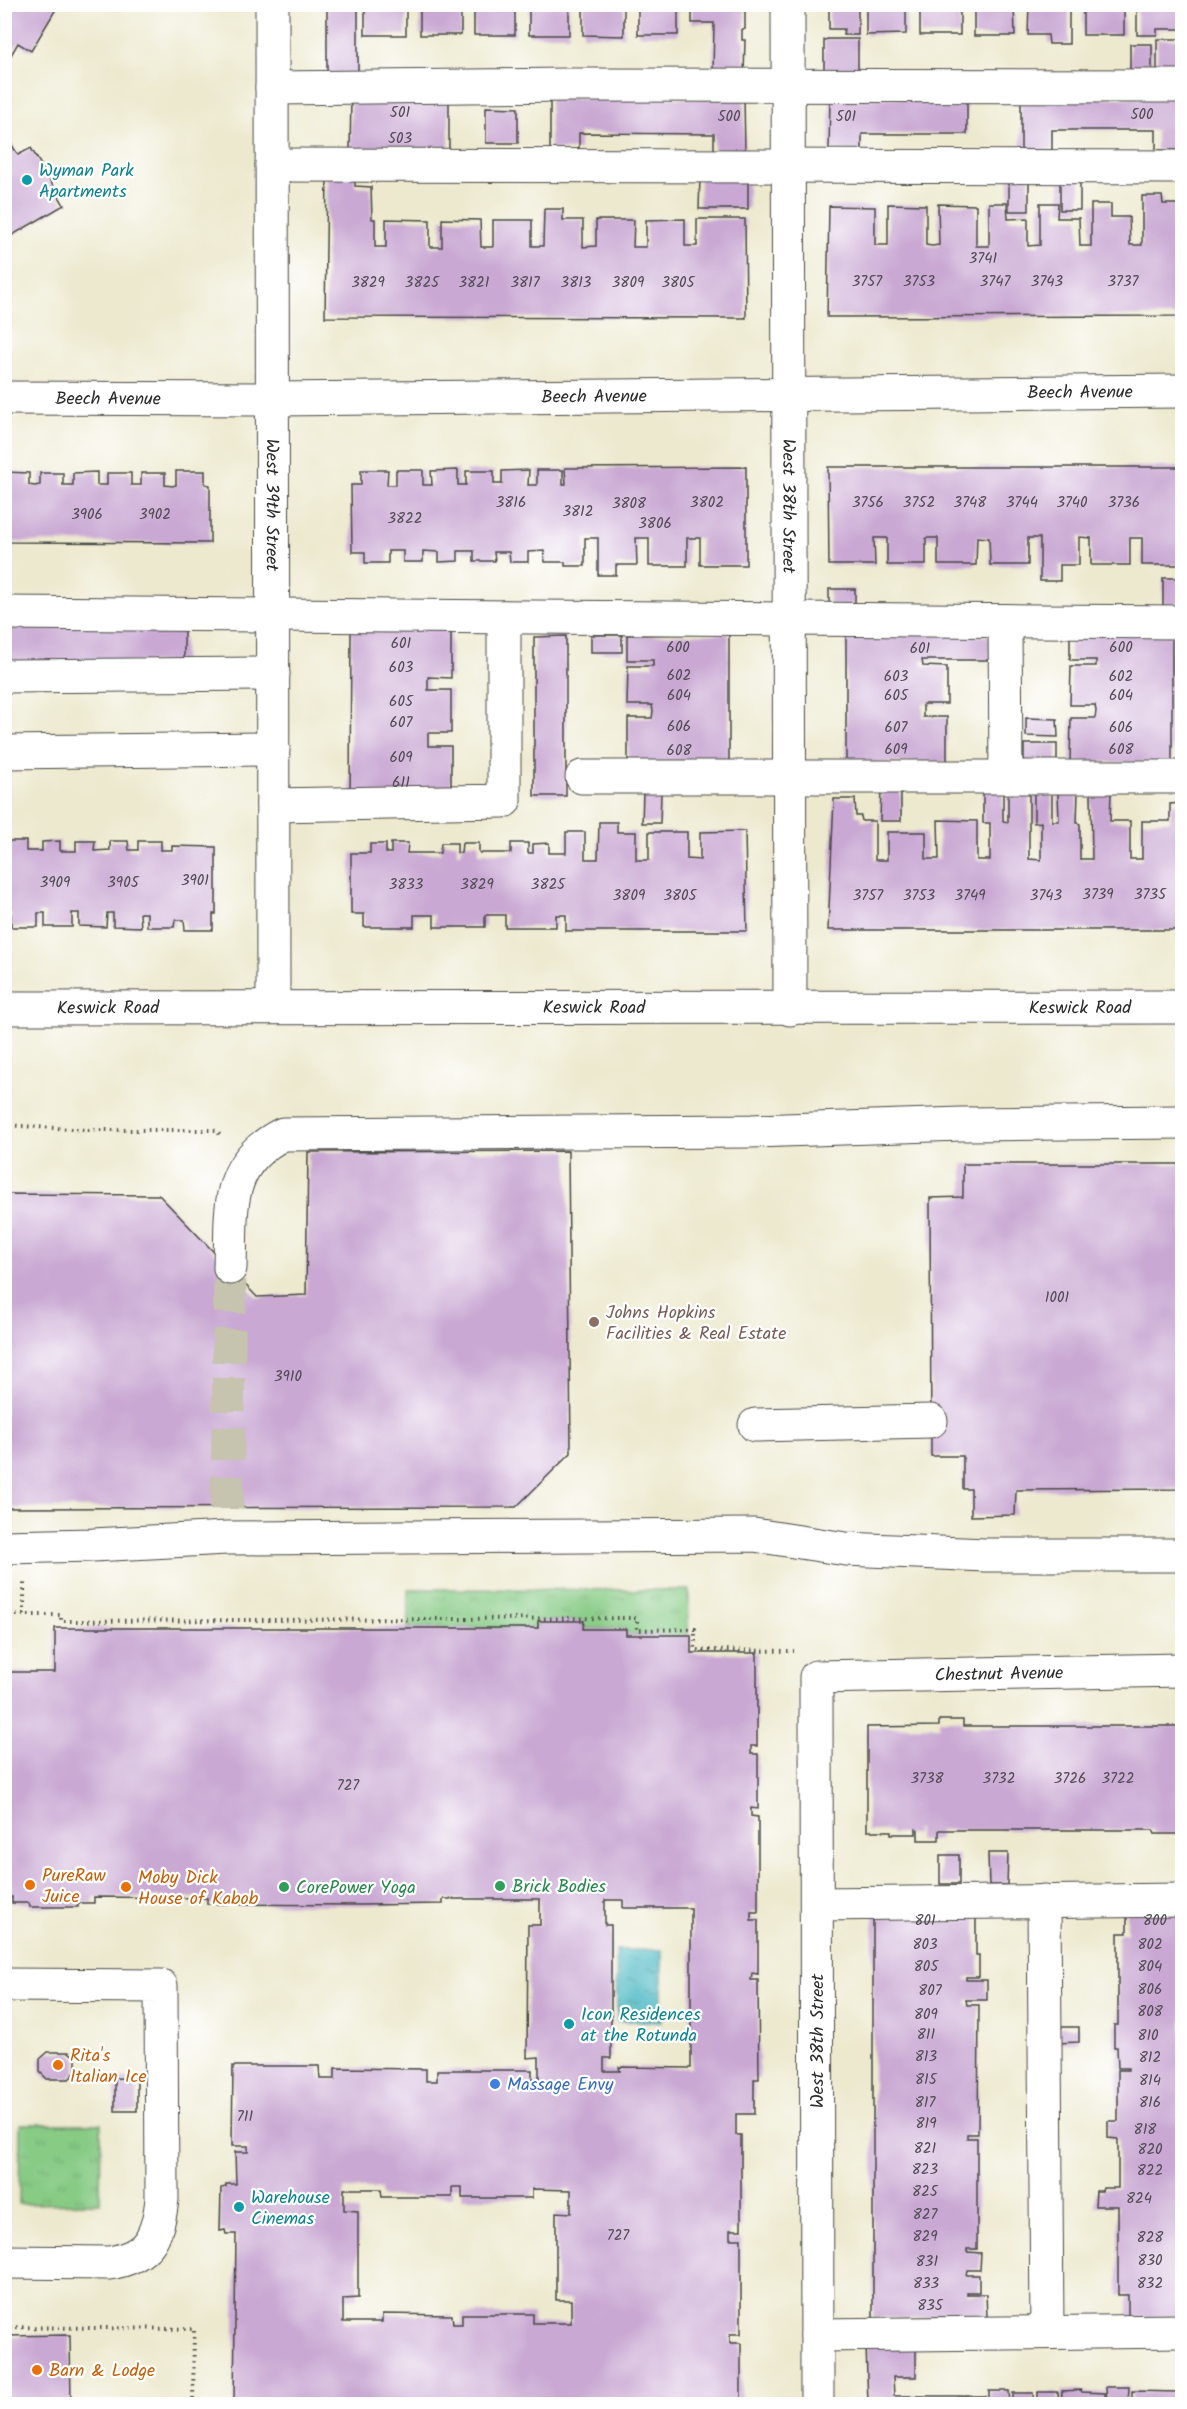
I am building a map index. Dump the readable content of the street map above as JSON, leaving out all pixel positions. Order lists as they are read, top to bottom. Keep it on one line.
{"streets":{"street":["Beech Avenue","West 39th Street","West 38th Street","Keswick Road","Chestnut Avenue"]},"crossings":[["Beech Avenue","West 39th Street"],["Beech Avenue","West 38th Street"],["West 39th Street","Keswick Road"],["West 38th Street","Keswick Road"],["West 38th Street","Chestnut Avenue"]],"places":["Wyman Park Apartments","Johns Hopkins Facilities & Real Estate","PureRaw Juice","Brick Bodies","Moby Dick House of Kabob","CorePower Yoga","Icon Residences at the Rotunda","Rita's Italian Ice","Massage Envy","Warehouse Cinemas","Barn & Lodge"],"house_numbers":["501","500","500","501","503","3741","3757","3753","3747","3743","3737","3829","3825","3821","3817","3813","3809","3805","3816","3802","3756","3752","3748","3744","3740","3736","3808","3812","3906","3902","3822","3806","601","600","600","601","603","602","603","602","604","605","604","605","607","606","607","606","609","608","608","609","611","3901","3909","3905","3833","3829","3825","3739","3735","3809","3805","3757","3753","3749","3743","1001","3910","3738","3732","3726","3722","727","801","800","803","802","805","804","806","807","808","809","811","810","813","812","815","814","817","816","711","819","818","821","820","823","822","825","824","827","727","829","828","830","831","833","832","835"]}
